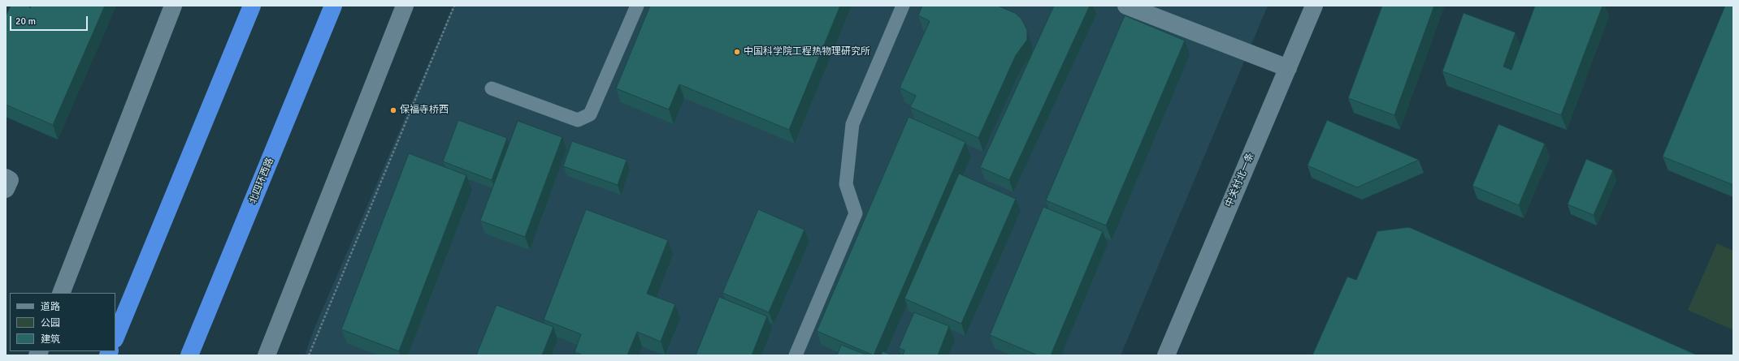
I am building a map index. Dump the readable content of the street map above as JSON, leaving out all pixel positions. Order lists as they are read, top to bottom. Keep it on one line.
{"streets":{"highway":["北四环西路"],"street":["中关村北一条"]},"places":["中国科学院工程热物理研究所","保福寺桥西"],"legend":["道路","公园","建筑"],"scale_bar":"20 m"}
